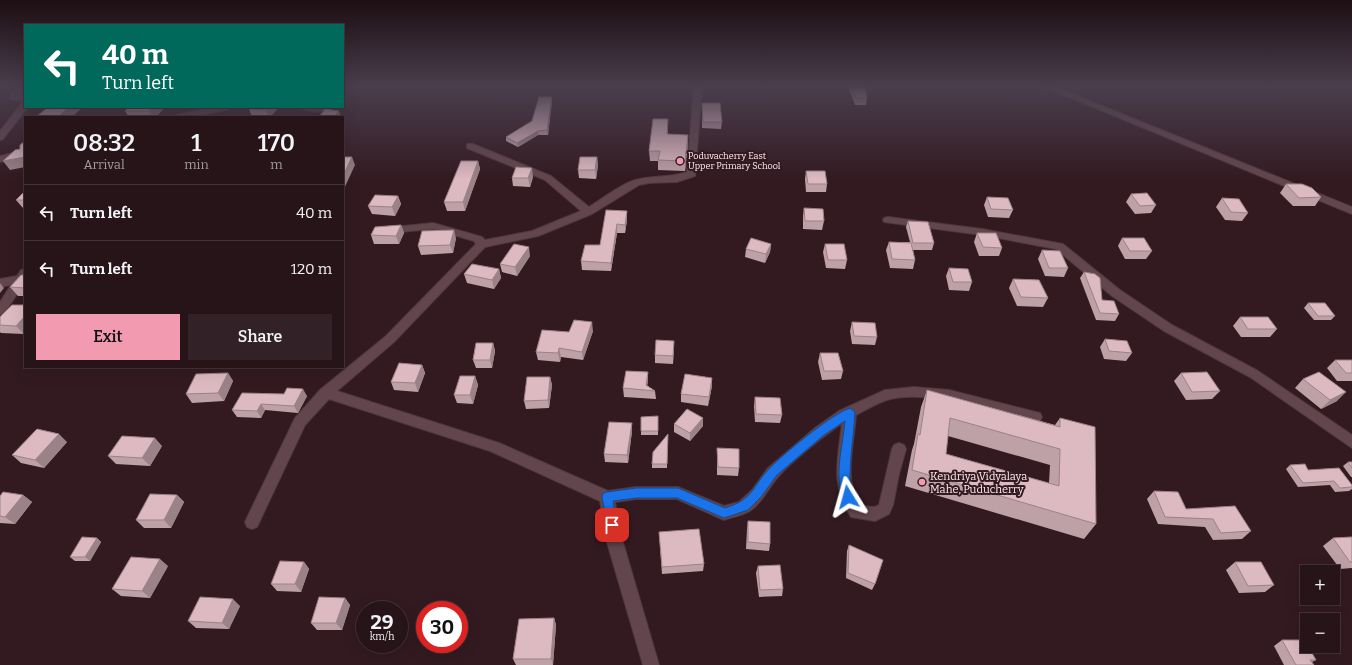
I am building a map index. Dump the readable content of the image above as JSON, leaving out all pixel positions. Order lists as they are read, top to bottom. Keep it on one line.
{"places":["Poduvacherry East Upper Primary School","Kendriya Vidyalaya Mahe, Puducherry"],"page":{"turn":["40 m","Turn left"],"eta":["08:32","Arrival","1","min","170","m"],"list":[{"name":"Turn left","value":"40 m"},{"name":"Turn left","value":"120 m"}],"buttons":["Exit","Share"],"map_buttons":["+","−"],"speed":"29 km/h","limit":"30"}}
